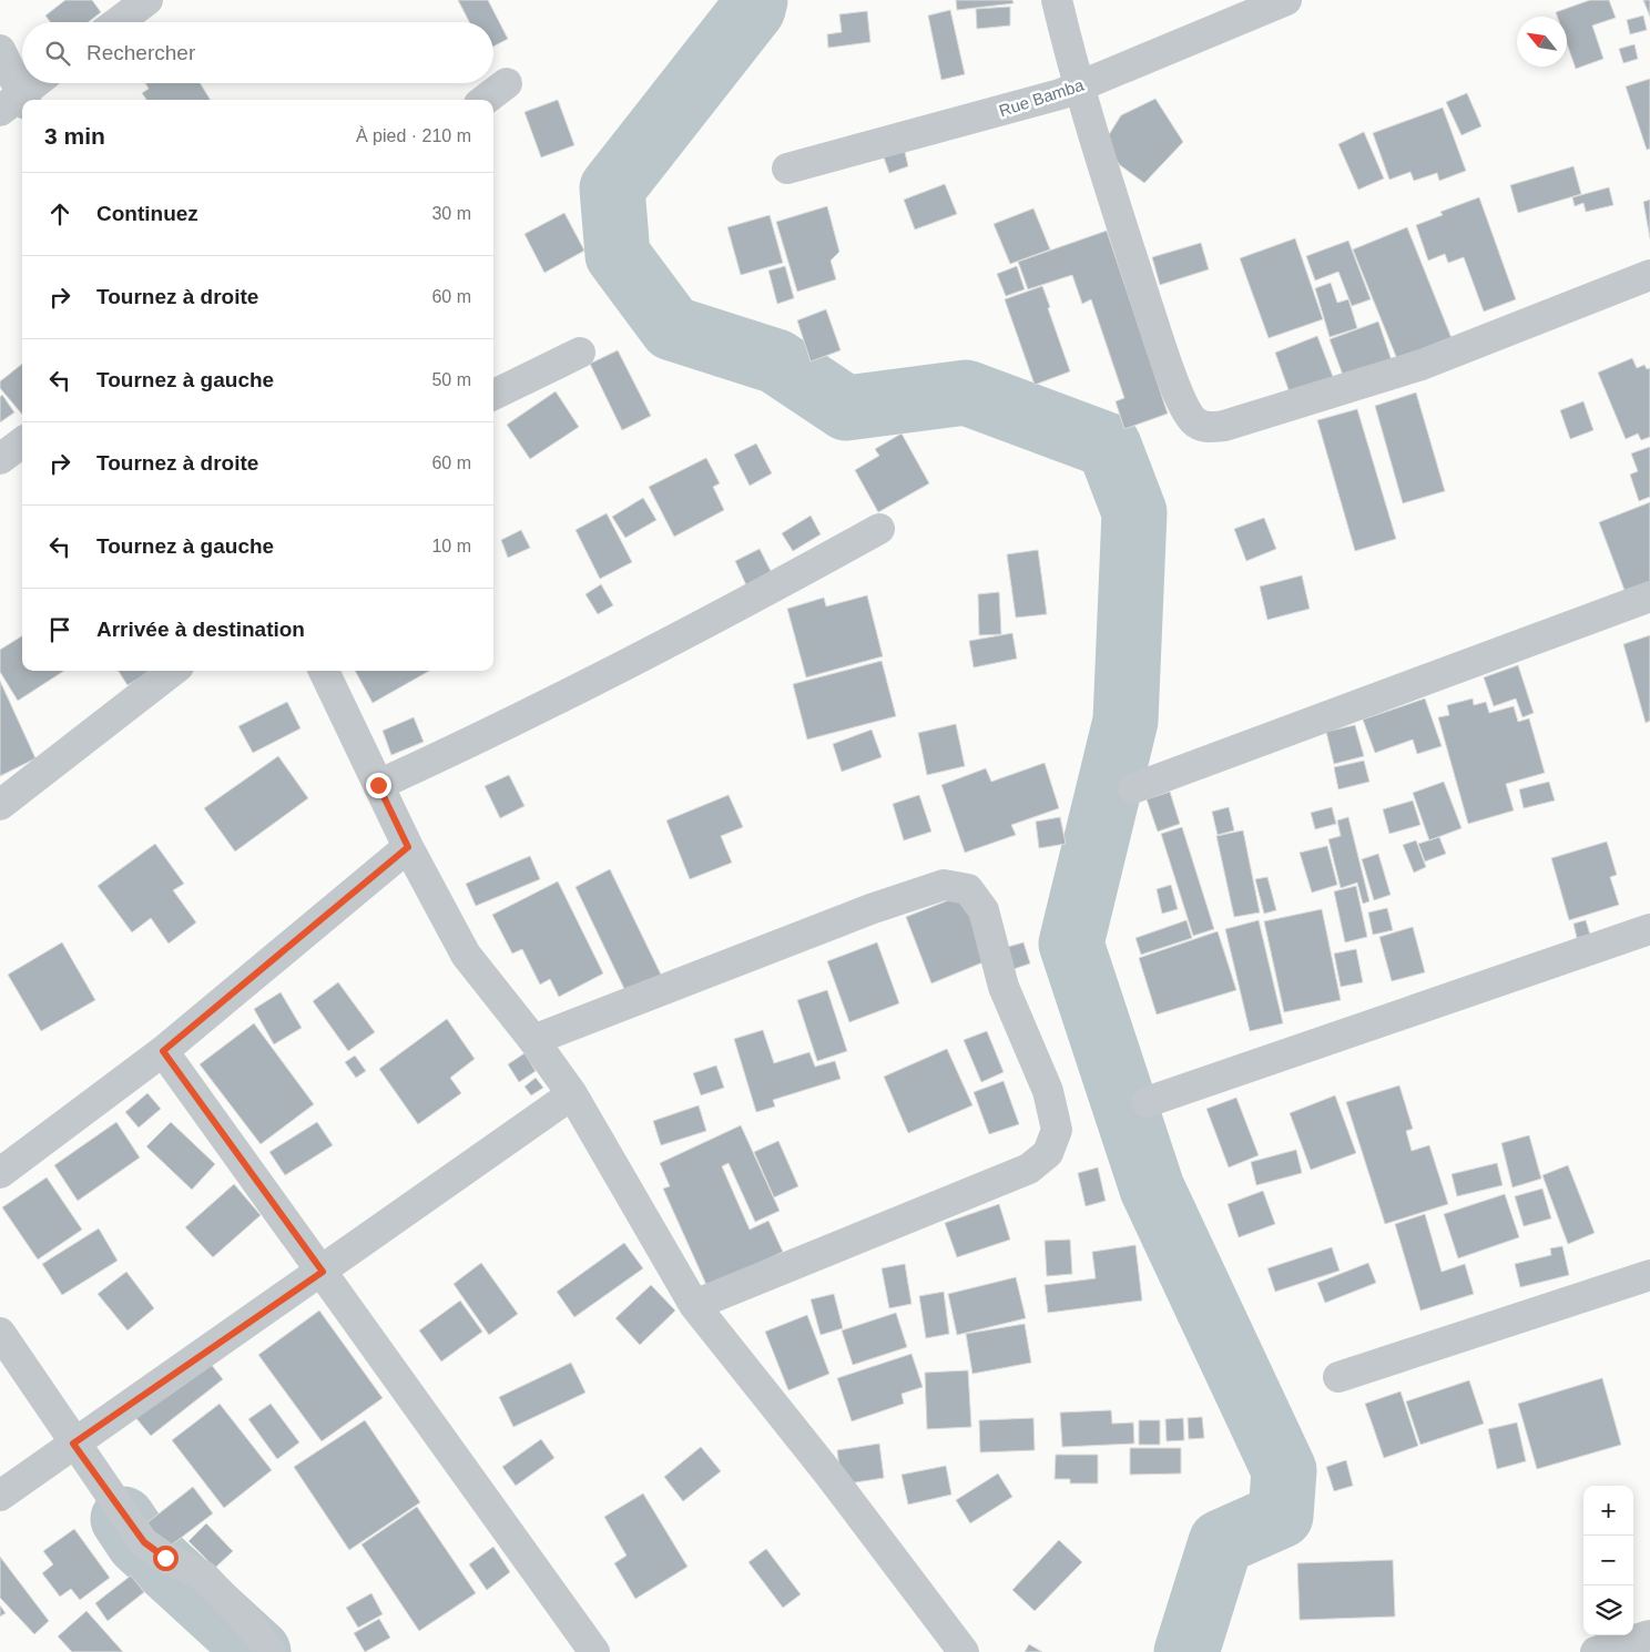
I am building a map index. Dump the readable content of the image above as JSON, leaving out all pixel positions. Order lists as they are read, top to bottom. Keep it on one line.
{"streets":{"street":["Rue Bamba"]},"north":"top left","page":{"search":"Rechercher","heading":["3 min","À pied · 210 m"],"list":[["Continuez","30 m"],["Tournez à droite","60 m"],["Tournez à gauche","50 m"],["Tournez à droite","60 m"],["Tournez à gauche","10 m"],"Arrivée à destination"],"map_buttons":["+","−"]}}
